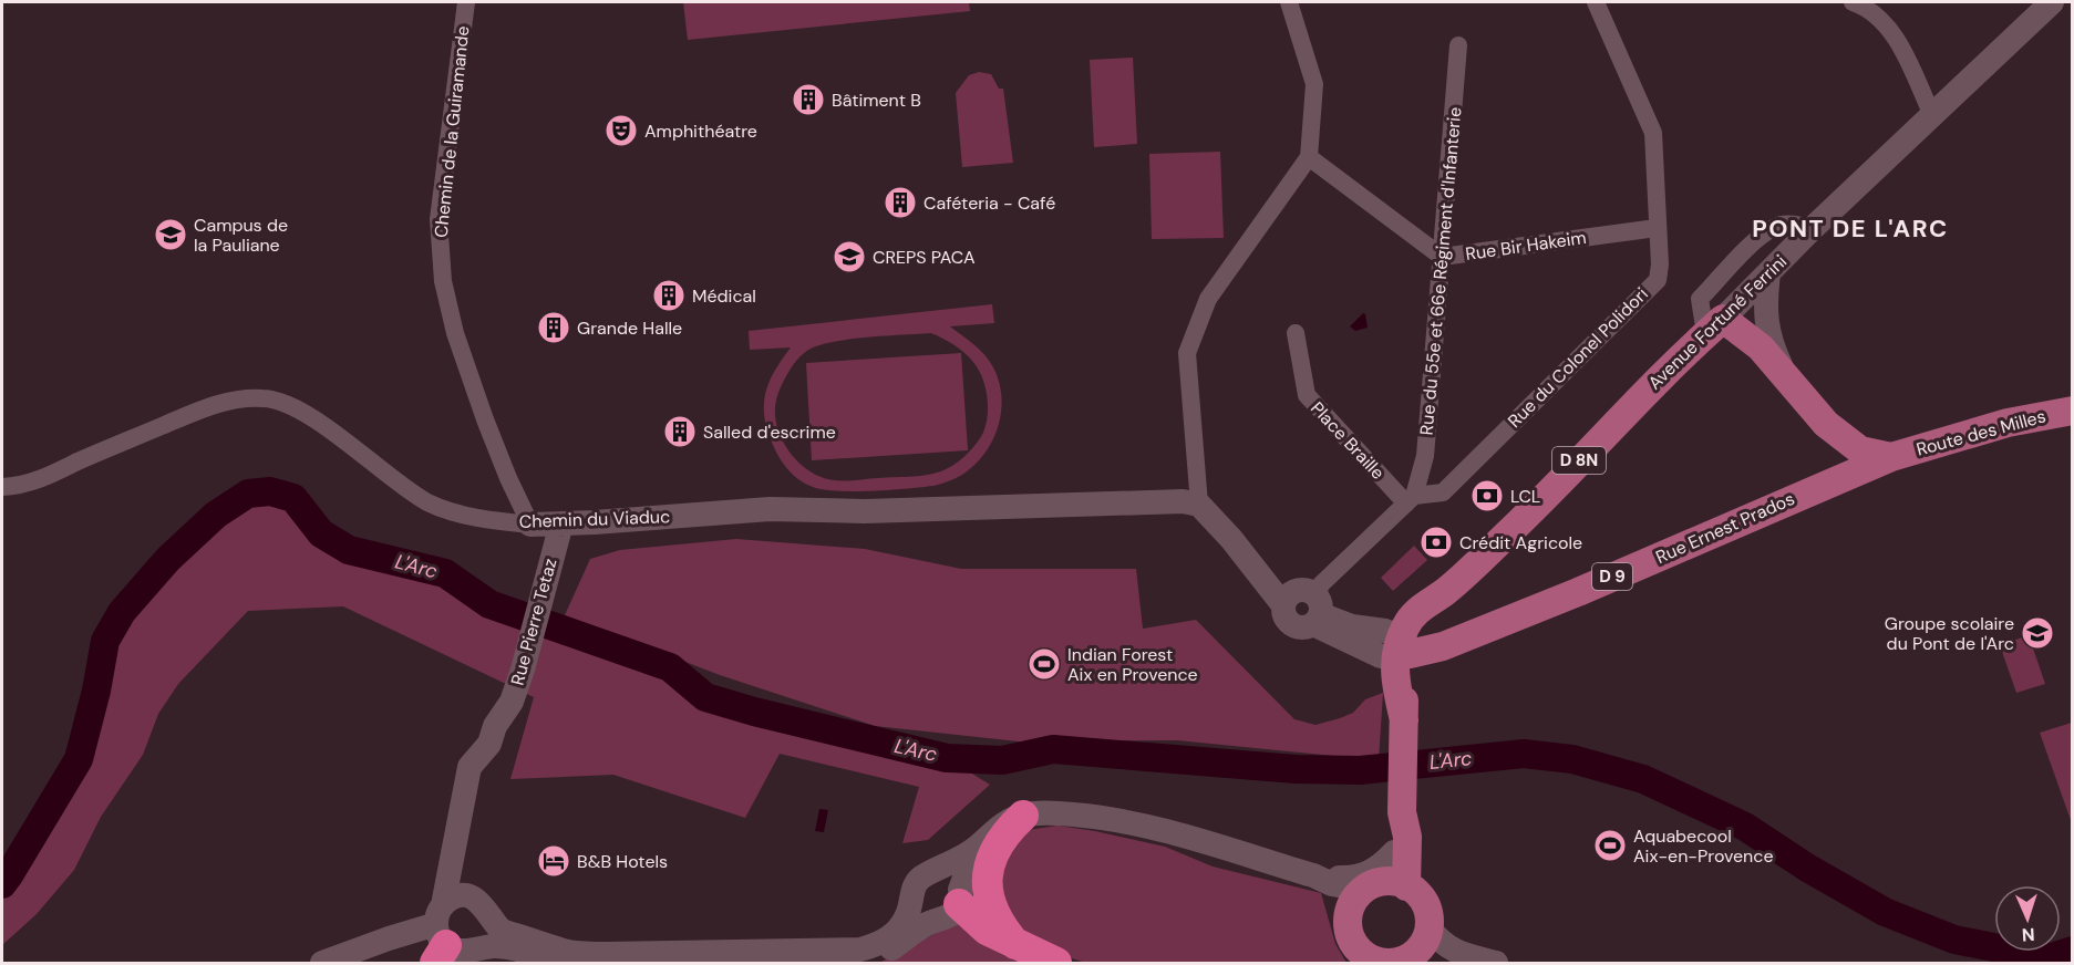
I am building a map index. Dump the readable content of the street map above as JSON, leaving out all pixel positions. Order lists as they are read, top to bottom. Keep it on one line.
{"streets":{"main road":["Avenue Fortuné Ferrini","Route des Milles","D 8N","Chemin du Viaduc","Rue Ernest Prados","D 9","Rue Pierre Tetaz"],"street":["Chemin de la Guiramande","Rue Bir Hakeim","Rue du 55e et 66e Régiment d'Infanterie","Rue du Colonel Polidori","Place Braille"]},"crossings":[["Chemin de la Guiramande","Chemin du Viaduc"],["Rue Bir Hakeim","Rue du 55e et 66e Régiment d'Infanterie"],["Rue Bir Hakeim","Rue du Colonel Polidori"],["Rue du 55e et 66e Régiment d'Infanterie","Rue du Colonel Polidori"],["Rue du 55e et 66e Régiment d'Infanterie","Place Braille"],["Avenue Fortuné Ferrini","Rue Ernest Prados"],["Rue du Colonel Polidori","Place Braille"],["Route des Milles","Rue Ernest Prados"],["Chemin du Viaduc","Rue Pierre Tetaz"]],"districts":["PONT DE L'ARC"],"water":["L'Arc"],"places":{"building":["Bâtiment B","Caféteria - Café","Médical","Grande Halle","Salled d'escrime"],"theatre":["Amphithéatre"],"school or university":["Campus de la Pauliane","CREPS PACA","Groupe scolaire du Pont de l'Arc"],"bank":["LCL","Crédit Agricole"],"sports":["Indian Forest Aix en Provence","Aquabecool Aix-en-Provence"],"hotel":["B&B Hotels"]},"north":"bottom"}
